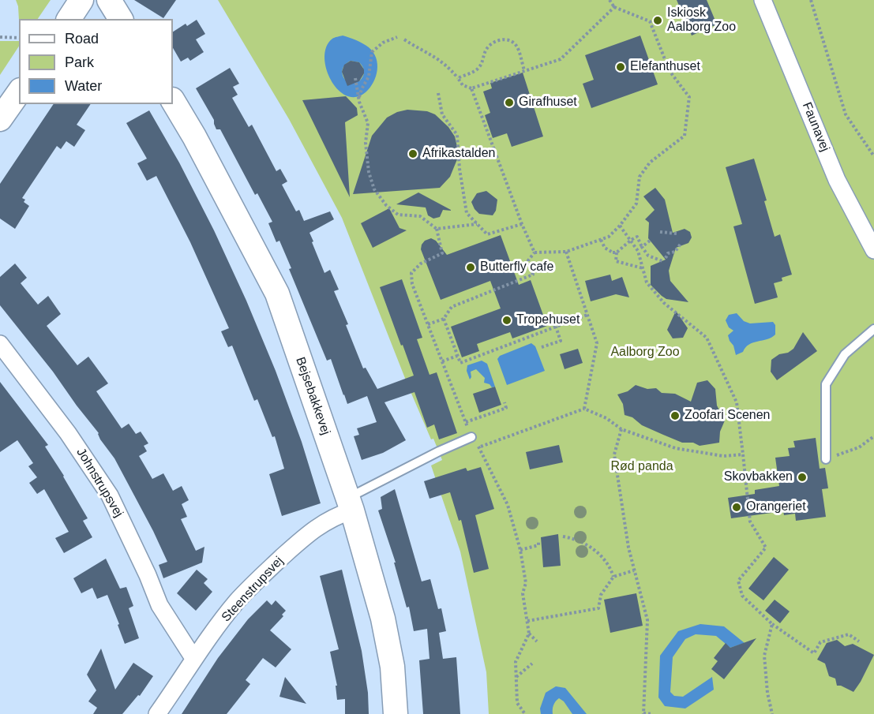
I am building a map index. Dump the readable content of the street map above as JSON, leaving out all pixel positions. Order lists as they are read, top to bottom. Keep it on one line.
{"streets":{"street":["Faunavej","Bejsebakkevej","Johnstrupsvej","Steenstrupsvej"]},"crossings":[["Bejsebakkevej","Steenstrupsvej"],["Johnstrupsvej","Steenstrupsvej"]],"parks":["Aalborg Zoo","Rød panda"],"places":["Iskiosk Aalborg Zoo","Elefanthuset","Girafhuset","Afrikastalden","Butterfly cafe","Tropehuset","Zoofari Scenen","Skovbakken","Orangeriet"],"legend":["Road","Park","Water"]}
